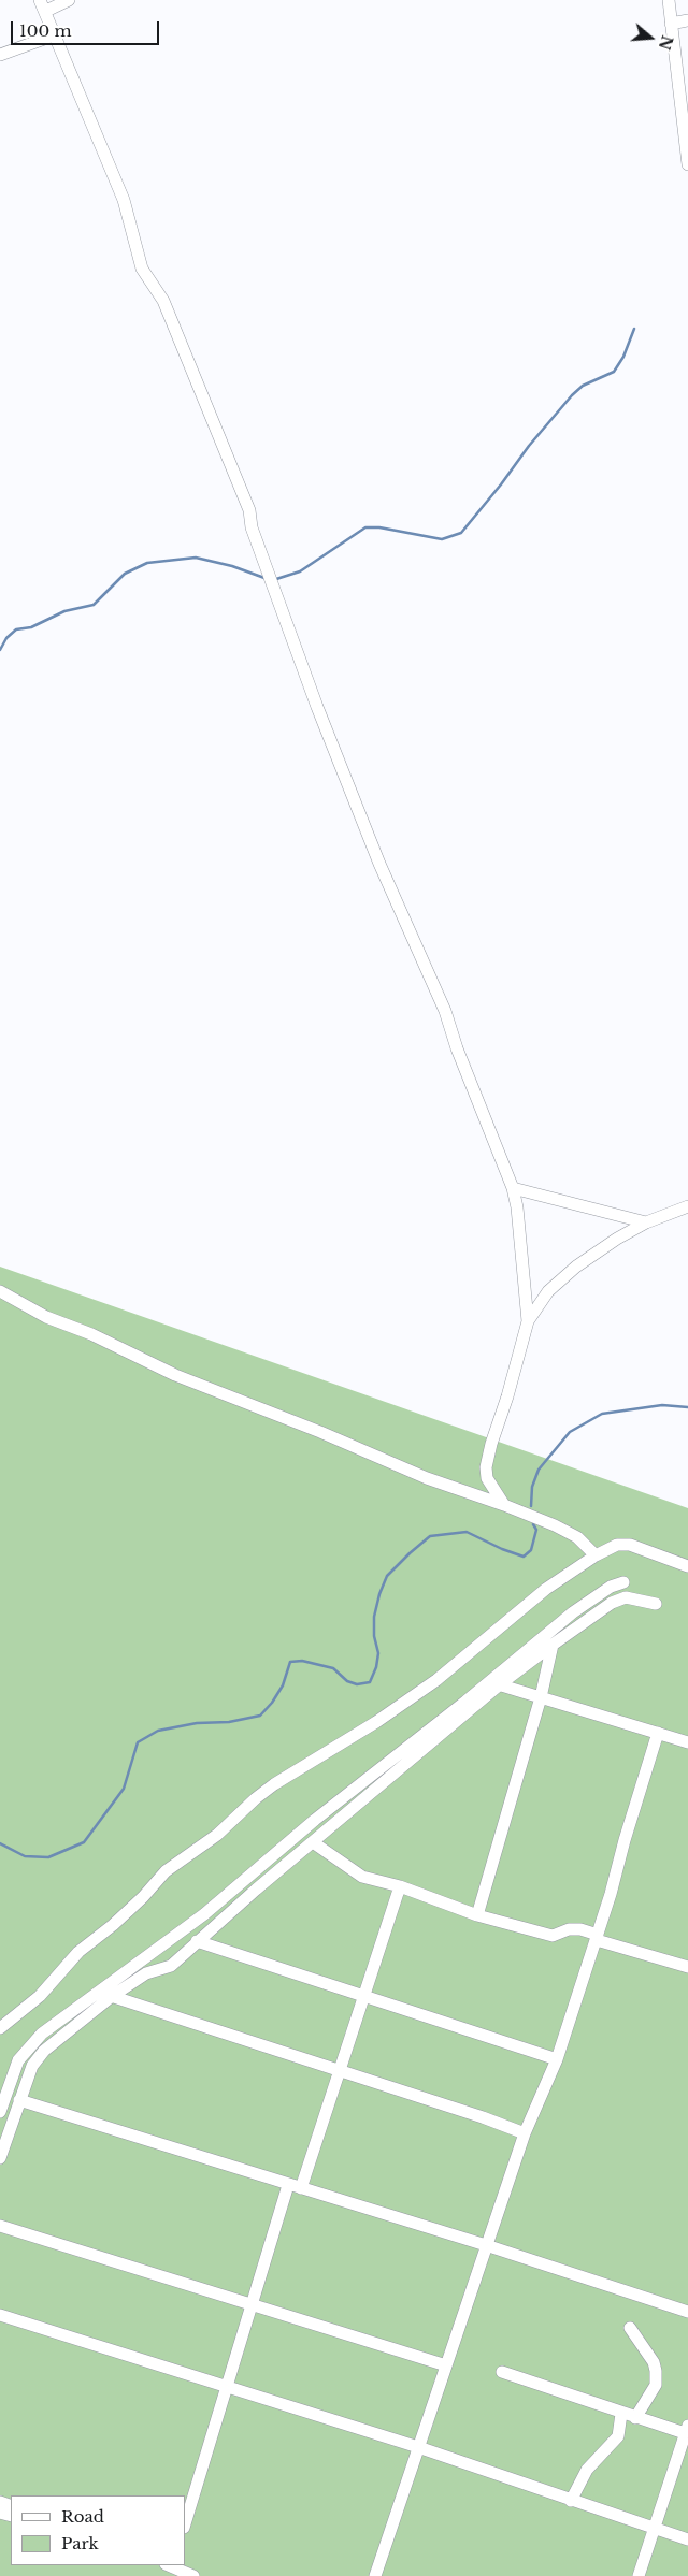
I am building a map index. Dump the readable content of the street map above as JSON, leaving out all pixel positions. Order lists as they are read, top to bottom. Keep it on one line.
{"legend":["Road","Park"],"scale_bar":"100 m","north":"right"}
